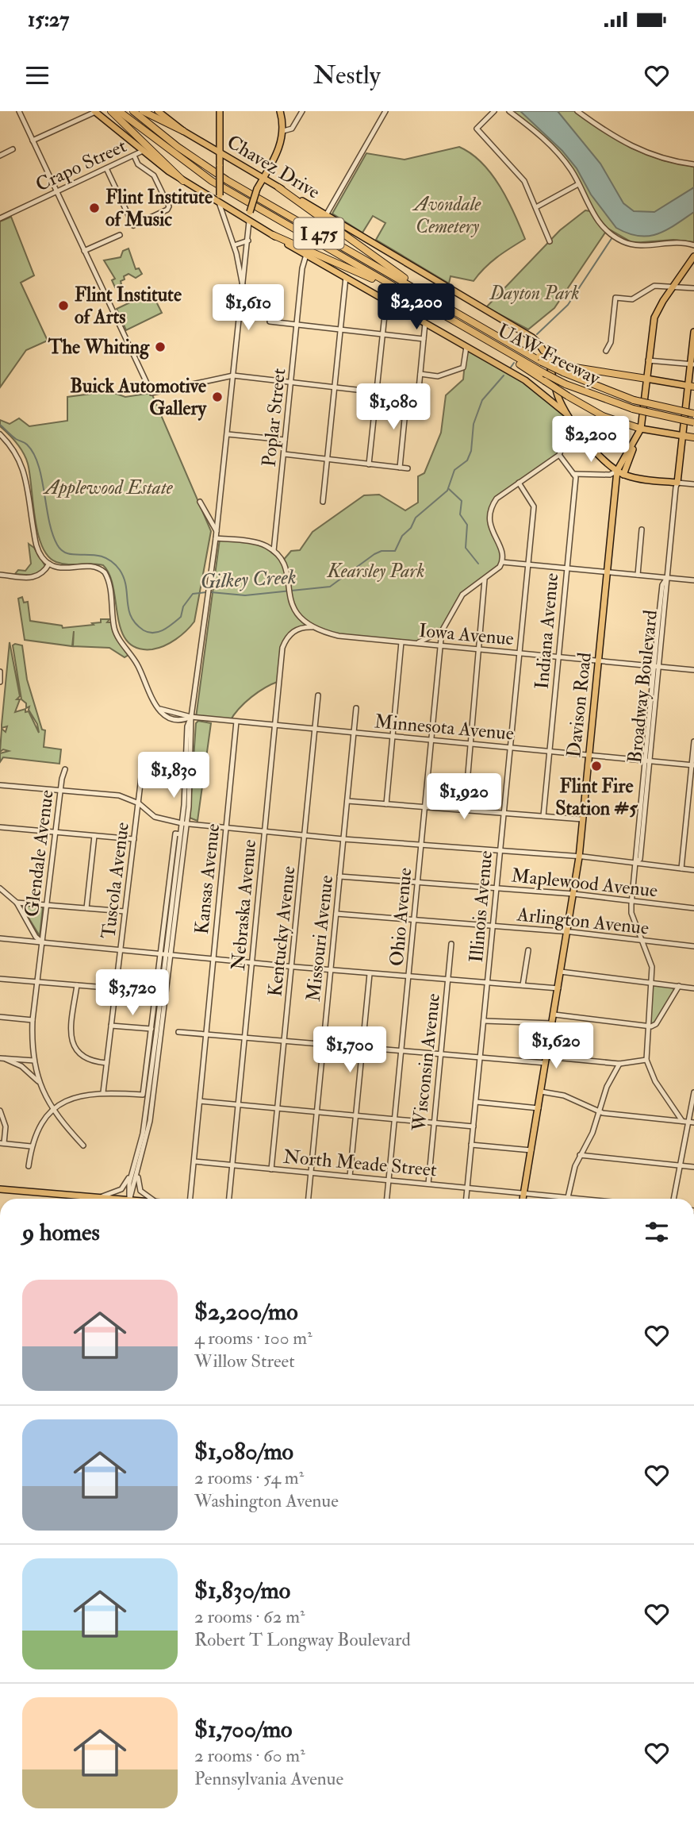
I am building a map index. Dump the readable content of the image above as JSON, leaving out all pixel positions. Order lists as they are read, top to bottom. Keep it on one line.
{"streets":{"highway":["I 475","UAW Freeway"],"main road":["Chavez Drive","Broadway Boulevard","Davison Road"],"street":["Crapo Street","Poplar Street","Indiana Avenue","Iowa Avenue","Minnesota Avenue","Glendale Avenue","Kansas Avenue","Tuscola Avenue","Maplewood Avenue","Nebraska Avenue","Illinois Avenue","Ohio Avenue","Arlington Avenue","Kentucky Avenue","Missouri Avenue","Wisconsin Avenue","North Meade Street"]},"crossings":[["Crapo Street","Chavez Drive"],["Chavez Drive","Poplar Street"],["Chavez Drive","Davison Road"],["Indiana Avenue","Iowa Avenue"],["Indiana Avenue","Minnesota Avenue"],["Iowa Avenue","Broadway Boulevard"],["Iowa Avenue","Davison Road"],["Iowa Avenue","Nebraska Avenue"],["Iowa Avenue","Illinois Avenue"],["Iowa Avenue","Ohio Avenue"],["Broadway Boulevard","Minnesota Avenue"],["Broadway Boulevard","Maplewood Avenue"],["Broadway Boulevard","Arlington Avenue"],["Davison Road","Minnesota Avenue"],["Davison Road","Maplewood Avenue"],["Davison Road","Arlington Avenue"],["Davison Road","North Meade Street"],["Minnesota Avenue","Kansas Avenue"],["Minnesota Avenue","Nebraska Avenue"],["Minnesota Avenue","Illinois Avenue"],["Minnesota Avenue","Ohio Avenue"],["Minnesota Avenue","Kentucky Avenue"],["Minnesota Avenue","Missouri Avenue"],["Kansas Avenue","North Meade Street"],["Maplewood Avenue","Illinois Avenue"],["Maplewood Avenue","Ohio Avenue"],["Maplewood Avenue","Missouri Avenue"],["Nebraska Avenue","North Meade Street"],["Illinois Avenue","Arlington Avenue"],["Illinois Avenue","North Meade Street"],["Ohio Avenue","Arlington Avenue"],["Ohio Avenue","North Meade Street"],["Arlington Avenue","Missouri Avenue"],["Kentucky Avenue","North Meade Street"],["Missouri Avenue","North Meade Street"],["Wisconsin Avenue","North Meade Street"]],"water":["Gilkey Creek"],"parks":["Avondale Cemetery","Dayton Park","Applewood Estate","Kearsley Park"],"places":["Flint Institute of Music","Flint Institute of Arts","The Whiting","Buick Automotive Gallery","Flint Fire Station #5"],"page":{"status":"15:27","header":"Nestly","price":["$2,200","$1,610","$1,080","$2,200","$1,830","$1,920","$3,720","$1,620","$1,700"],"heading":"9 homes","list":[{"name":"$2,200/mo","note":"4 rooms · 100 m² · Willow Street"},{"name":"$1,080/mo","note":"2 rooms · 54 m² · Washington Avenue"},{"name":"$1,830/mo","note":"2 rooms · 62 m² · Robert T Longway Boulevard"},{"name":"$1,700/mo","note":"2 rooms · 60 m² · Pennsylvania Avenue"}]}}
